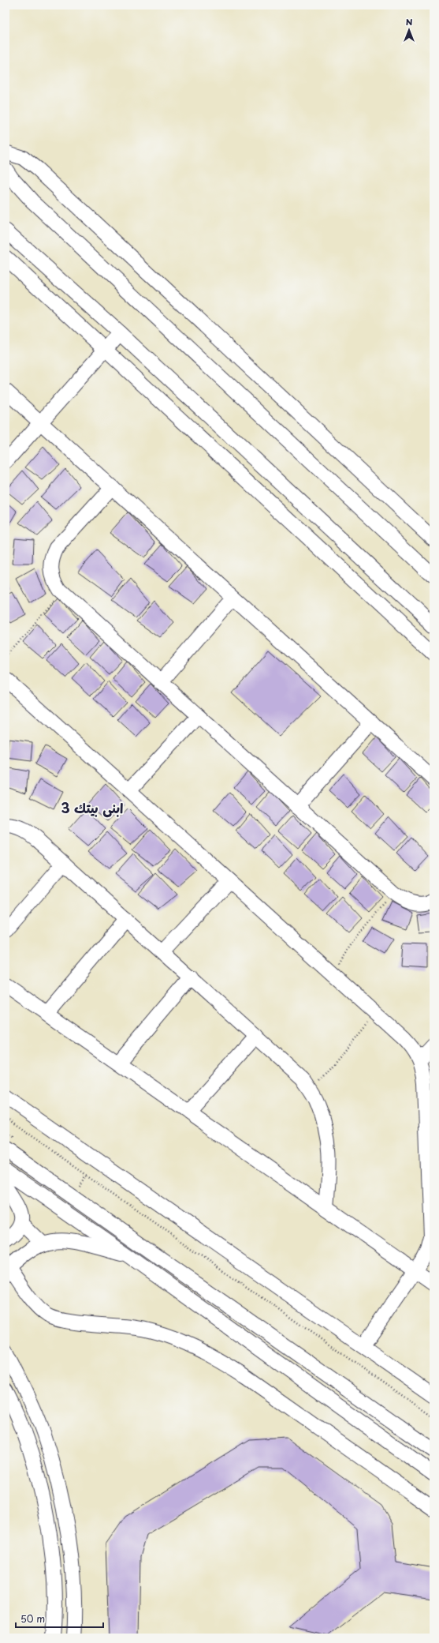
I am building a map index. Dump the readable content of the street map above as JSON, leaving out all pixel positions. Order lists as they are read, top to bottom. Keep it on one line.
{"districts":["ابنى بيتك 3"],"scale_bar":"50 m","north":"top"}
